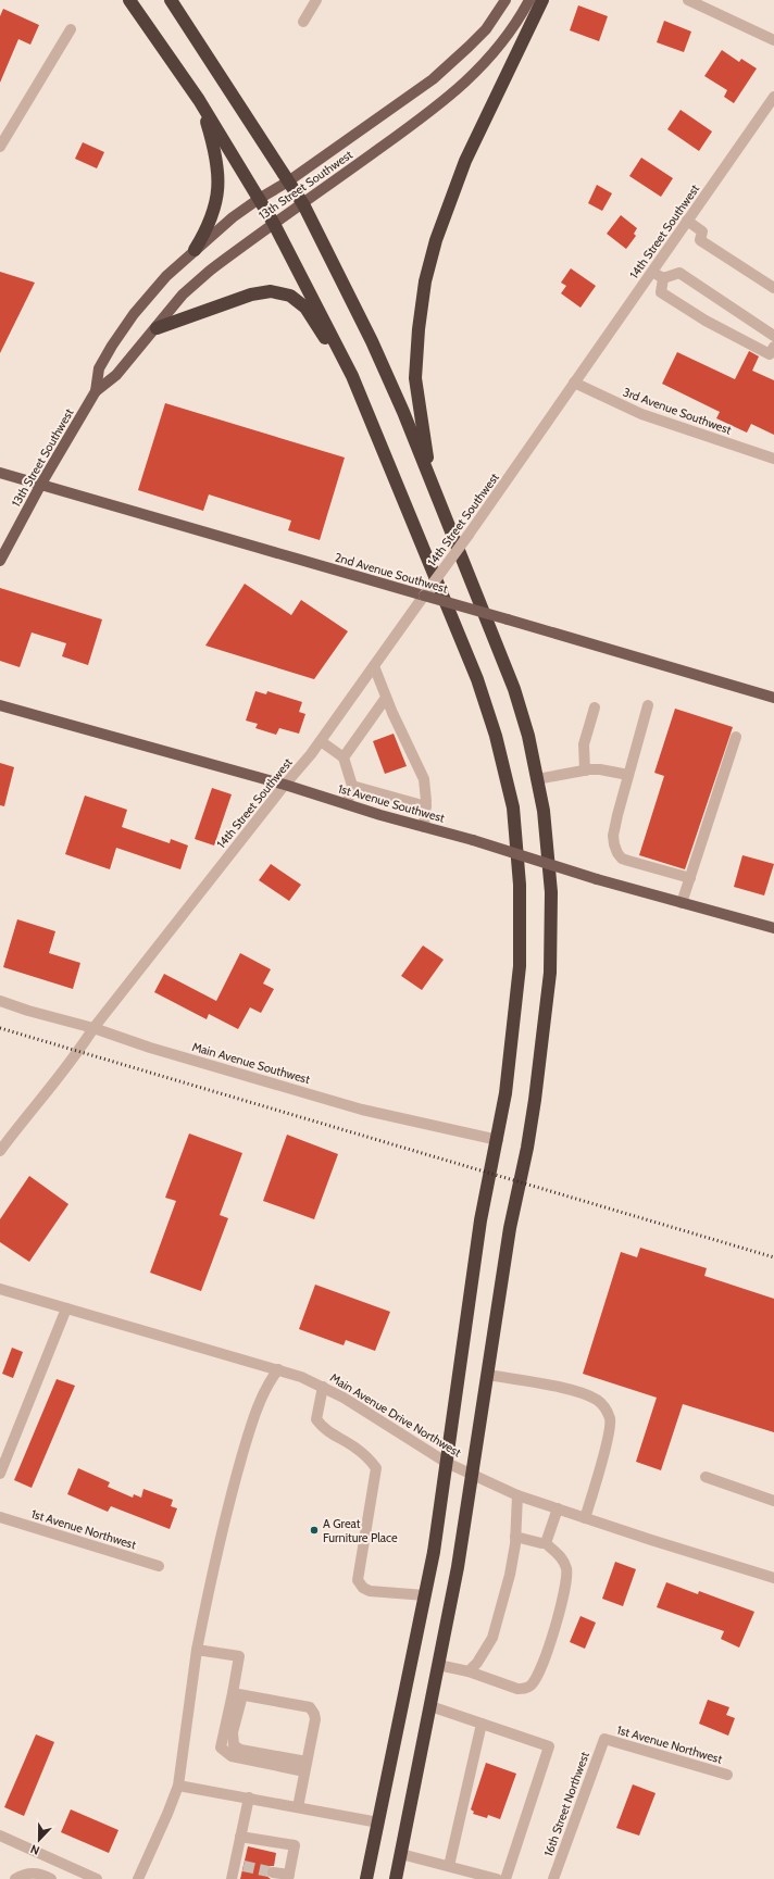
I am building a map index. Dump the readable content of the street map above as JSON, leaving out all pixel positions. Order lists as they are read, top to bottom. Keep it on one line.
{"streets":{"main road":["13th Street Southwest","2nd Avenue Southwest","1st Avenue Southwest"],"street":["14th Street Southwest","3rd Avenue Southwest","Main Avenue Southwest","Main Avenue Drive Northwest","1st Avenue Northwest","16th Street Northwest"]},"crossings":[["13th Street Southwest","2nd Avenue Southwest"],["14th Street Southwest","3rd Avenue Southwest"],["14th Street Southwest","2nd Avenue Southwest"],["14th Street Southwest","1st Avenue Southwest"],["14th Street Southwest","Main Avenue Southwest"],["1st Avenue Northwest","16th Street Northwest"]],"places":["A Great Furniture Place"],"north":"bottom"}
